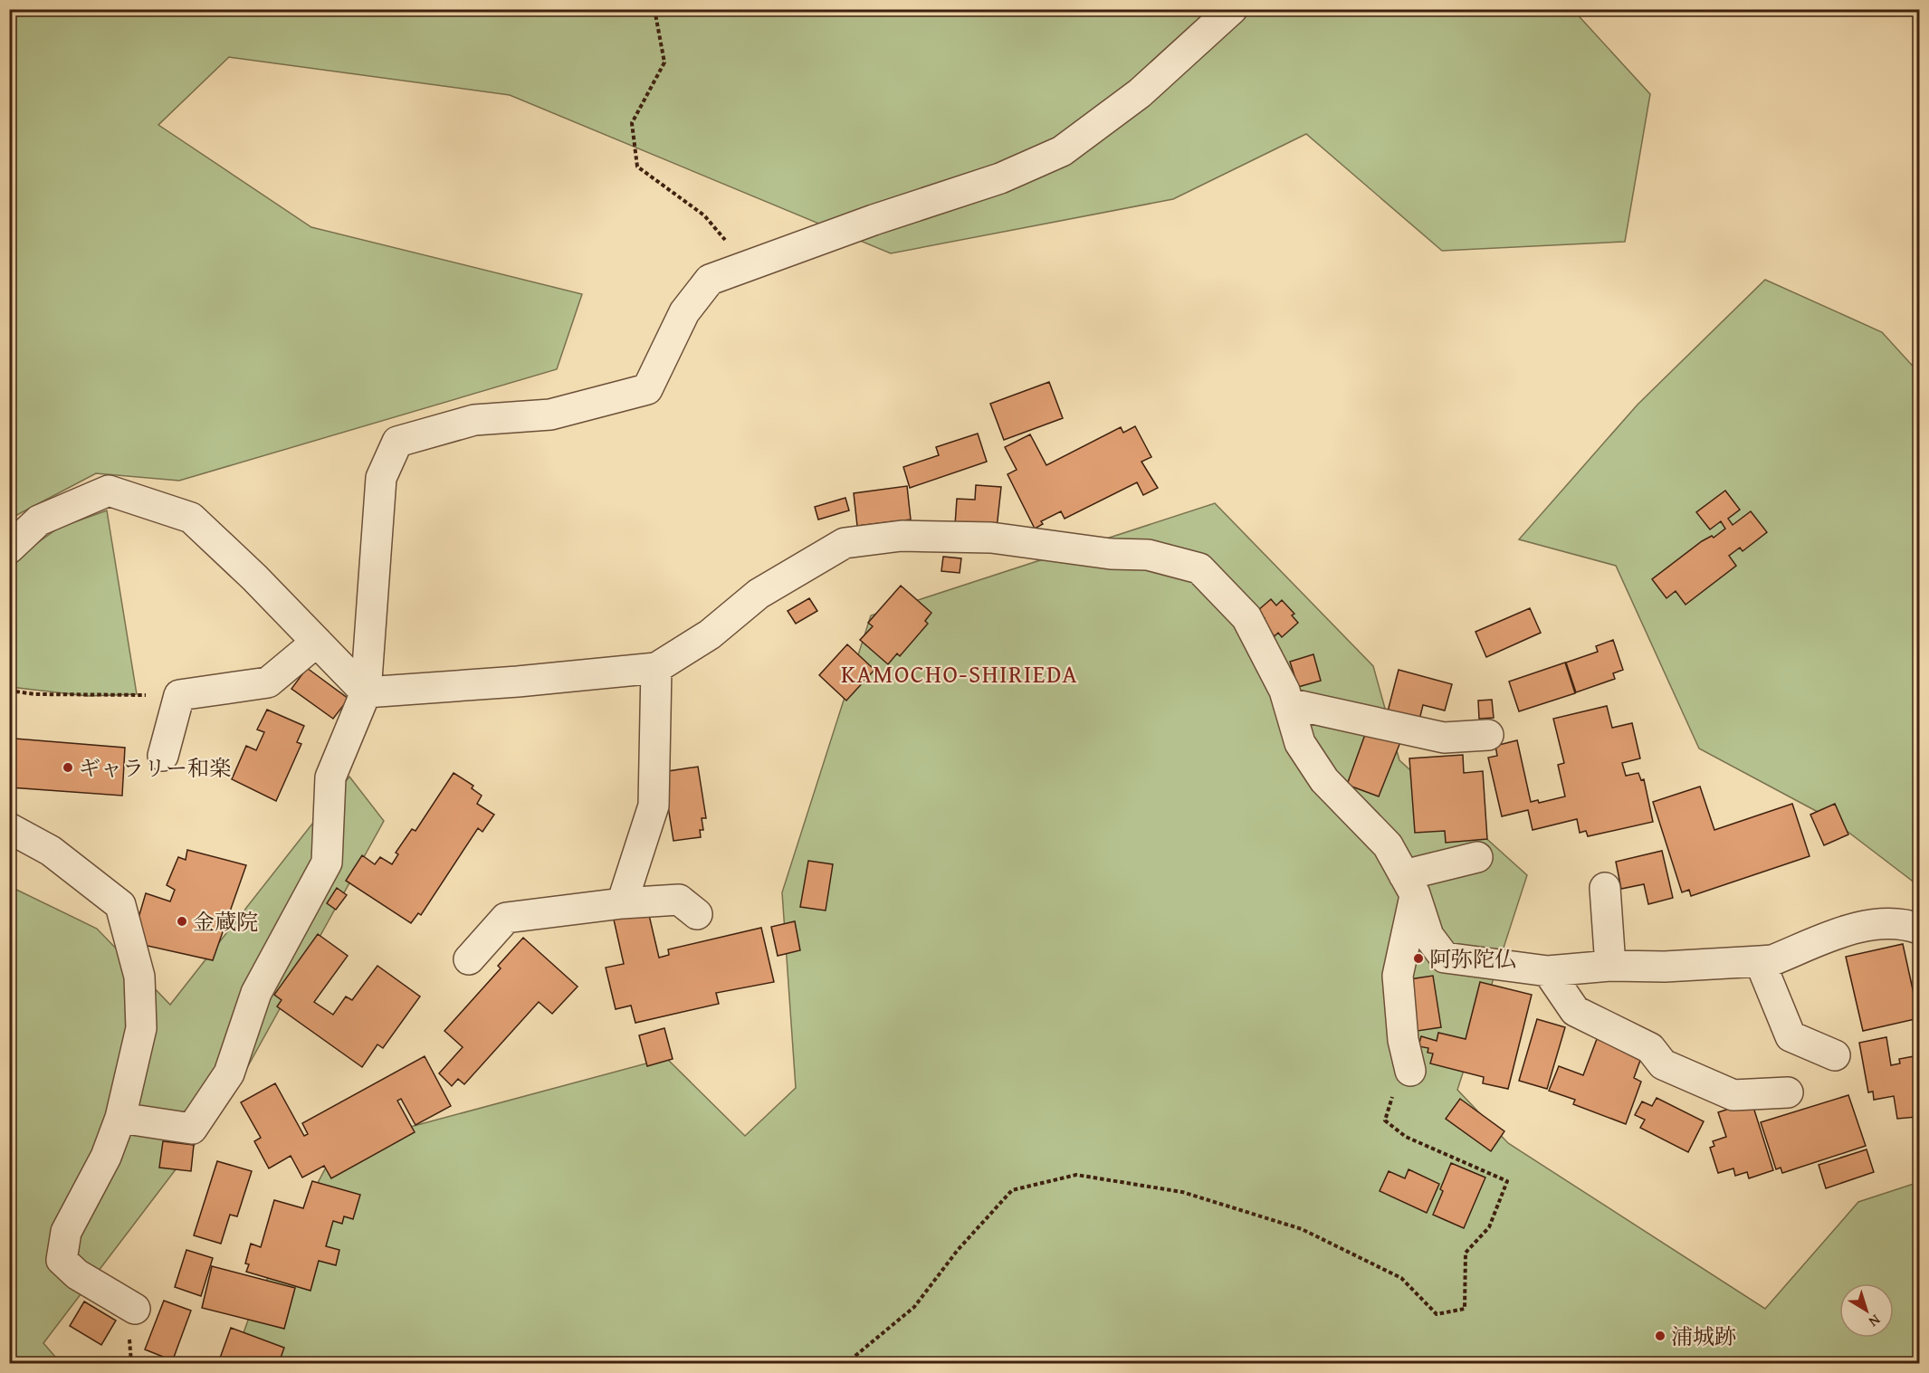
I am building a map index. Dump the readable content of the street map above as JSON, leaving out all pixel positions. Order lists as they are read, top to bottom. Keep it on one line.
{"districts":["KAMOCHO-SHIRIEDA"],"places":["ギャラリー和楽","金蔵院","阿弥陀仏","浦城跡"],"north":"bottom right"}
